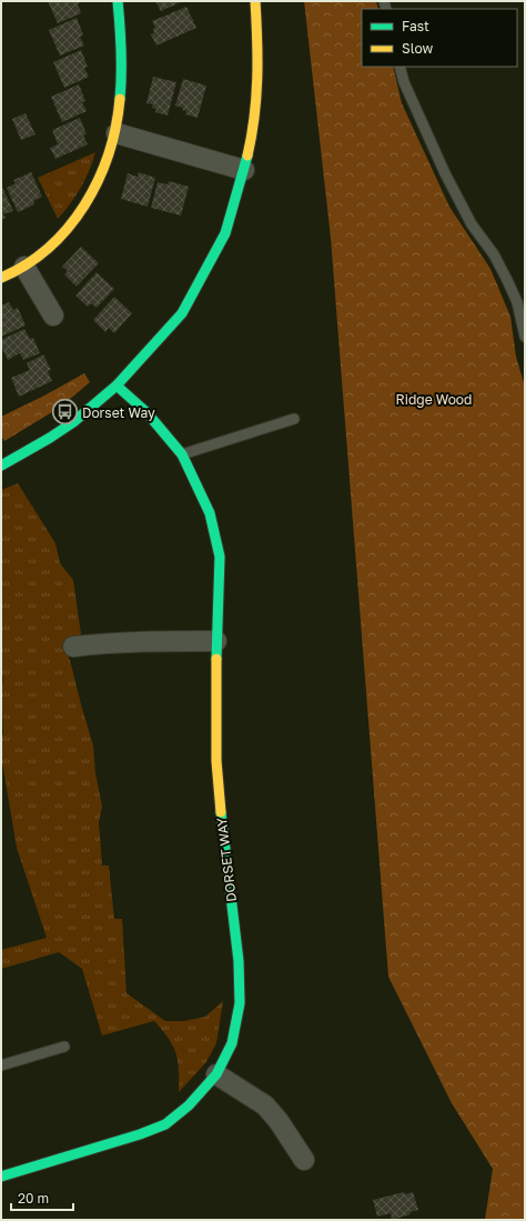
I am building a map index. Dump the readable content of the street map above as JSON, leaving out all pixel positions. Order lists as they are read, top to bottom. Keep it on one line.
{"streets":{"street":["DORSET WAY"]},"parks":["Ridge Wood"],"places":{"bus stop":["Dorset Way"]},"legend":["Fast","Slow"],"scale_bar":"20 m"}
